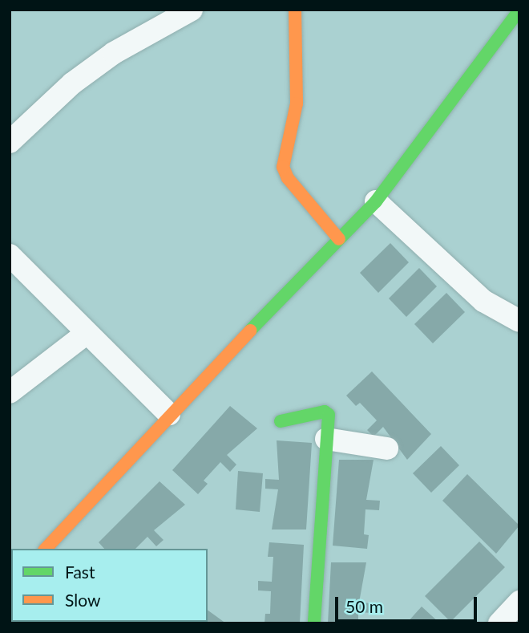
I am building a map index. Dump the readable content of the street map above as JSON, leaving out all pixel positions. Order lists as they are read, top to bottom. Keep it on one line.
{"legend":["Fast","Slow"],"scale_bar":"50 m"}
